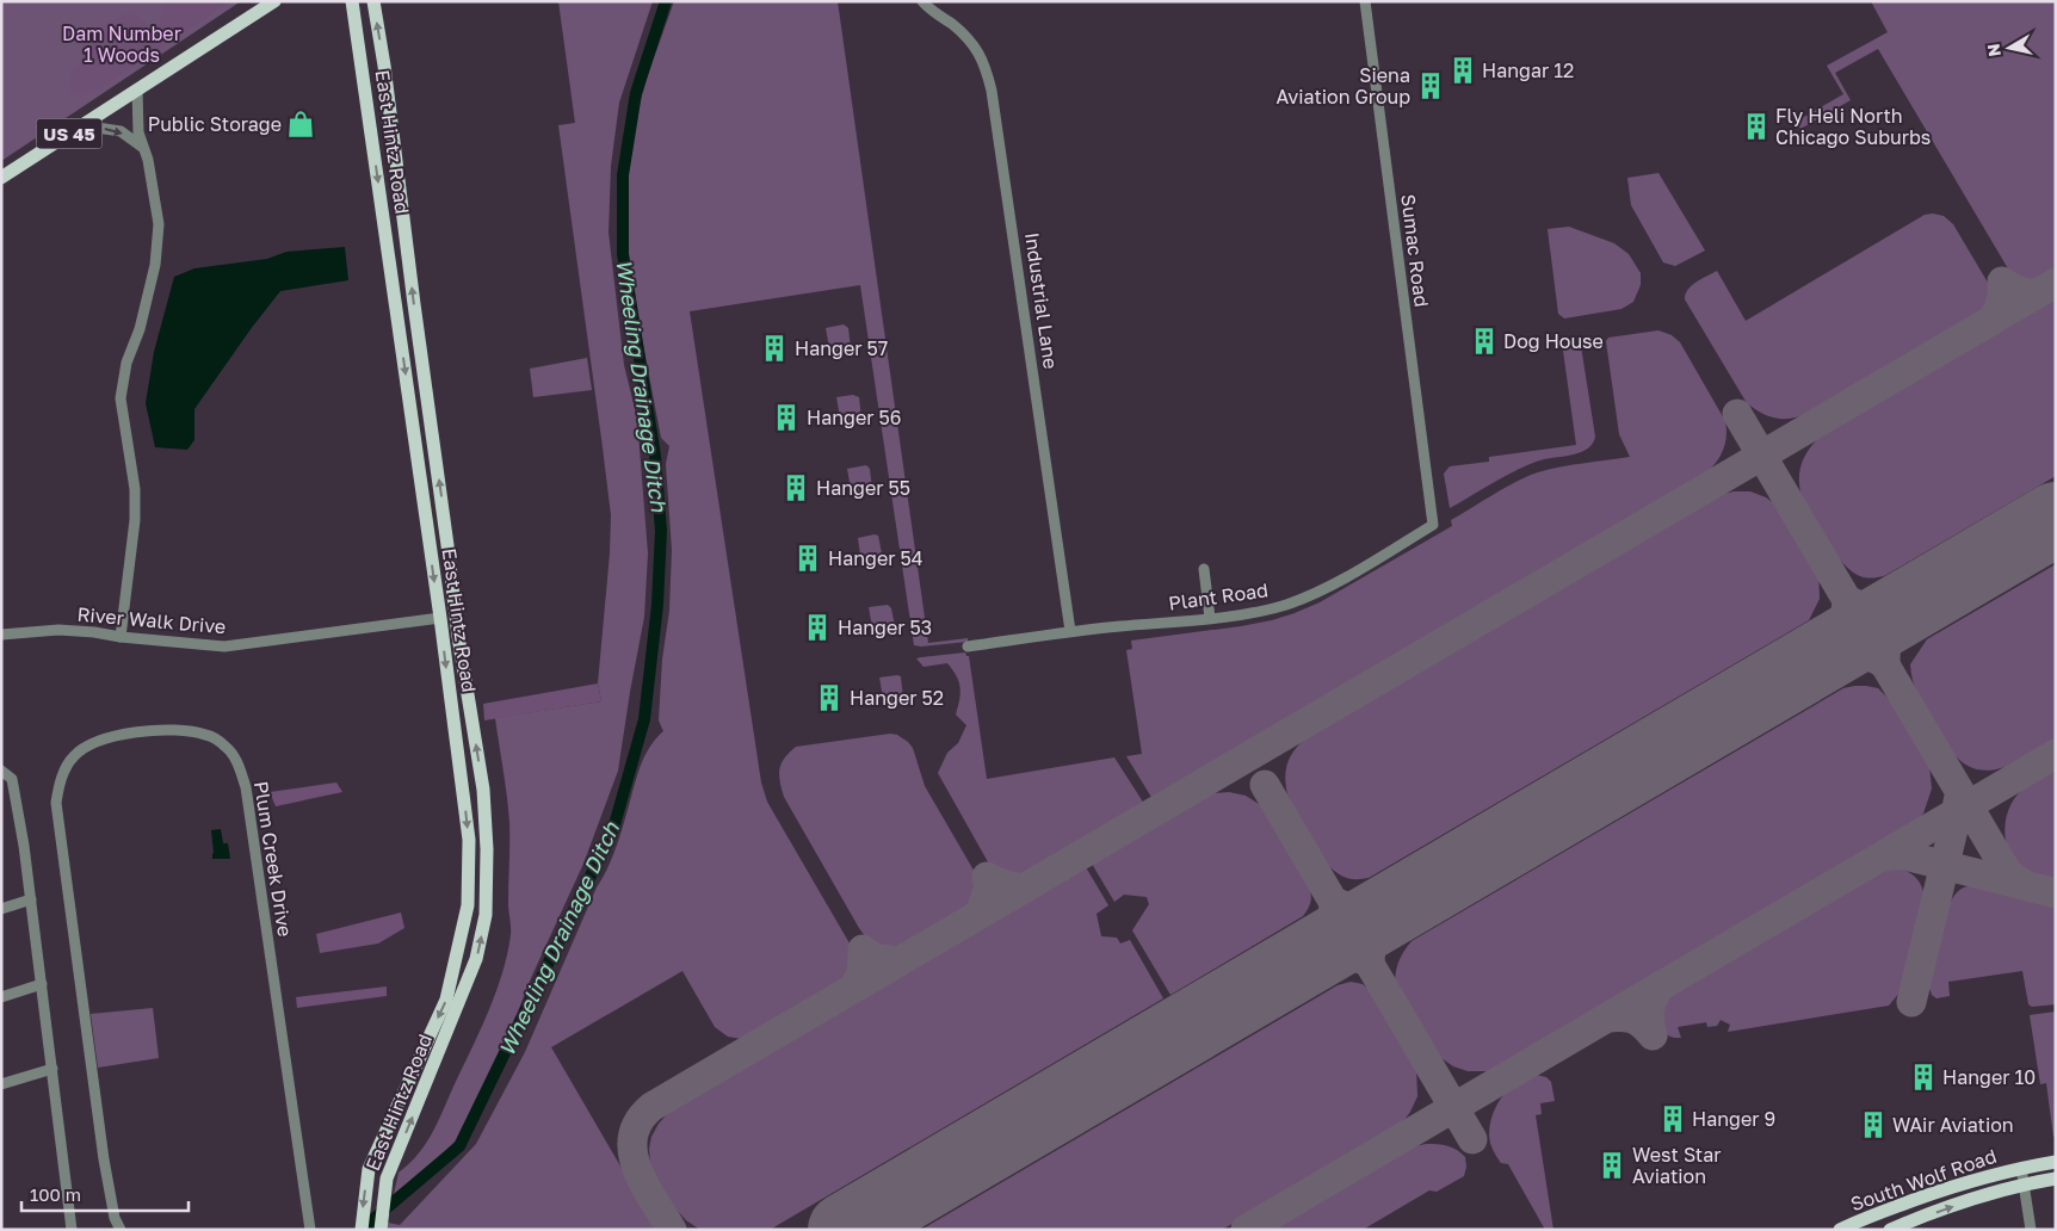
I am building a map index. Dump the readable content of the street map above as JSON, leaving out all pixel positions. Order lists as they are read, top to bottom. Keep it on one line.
{"streets":{"main road":["US 45","East Hintz Road","South Wolf Road"],"street":["Sumac Road","Industrial Lane","Plant Road","River Walk Drive","Plum Creek Drive"]},"crossings":[["East Hintz Road","River Walk Drive"],["Sumac Road","Plant Road"],["Industrial Lane","Plant Road"]],"water":["Wheeling Drainage Ditch"],"parks":["Dam Number 1 Woods"],"places":{"building":["Hangar 12","Siena Aviation Group","Fly Heli North Chicago Suburbs","Dog House","Hanger 57","Hanger 56","Hanger 55","Hanger 54","Hanger 53","Hanger 52","Hanger 10","Hanger 9","WAir Aviation","West Star Aviation"],"shop":["Public Storage"]},"scale_bar":"100 m","north":"left"}
